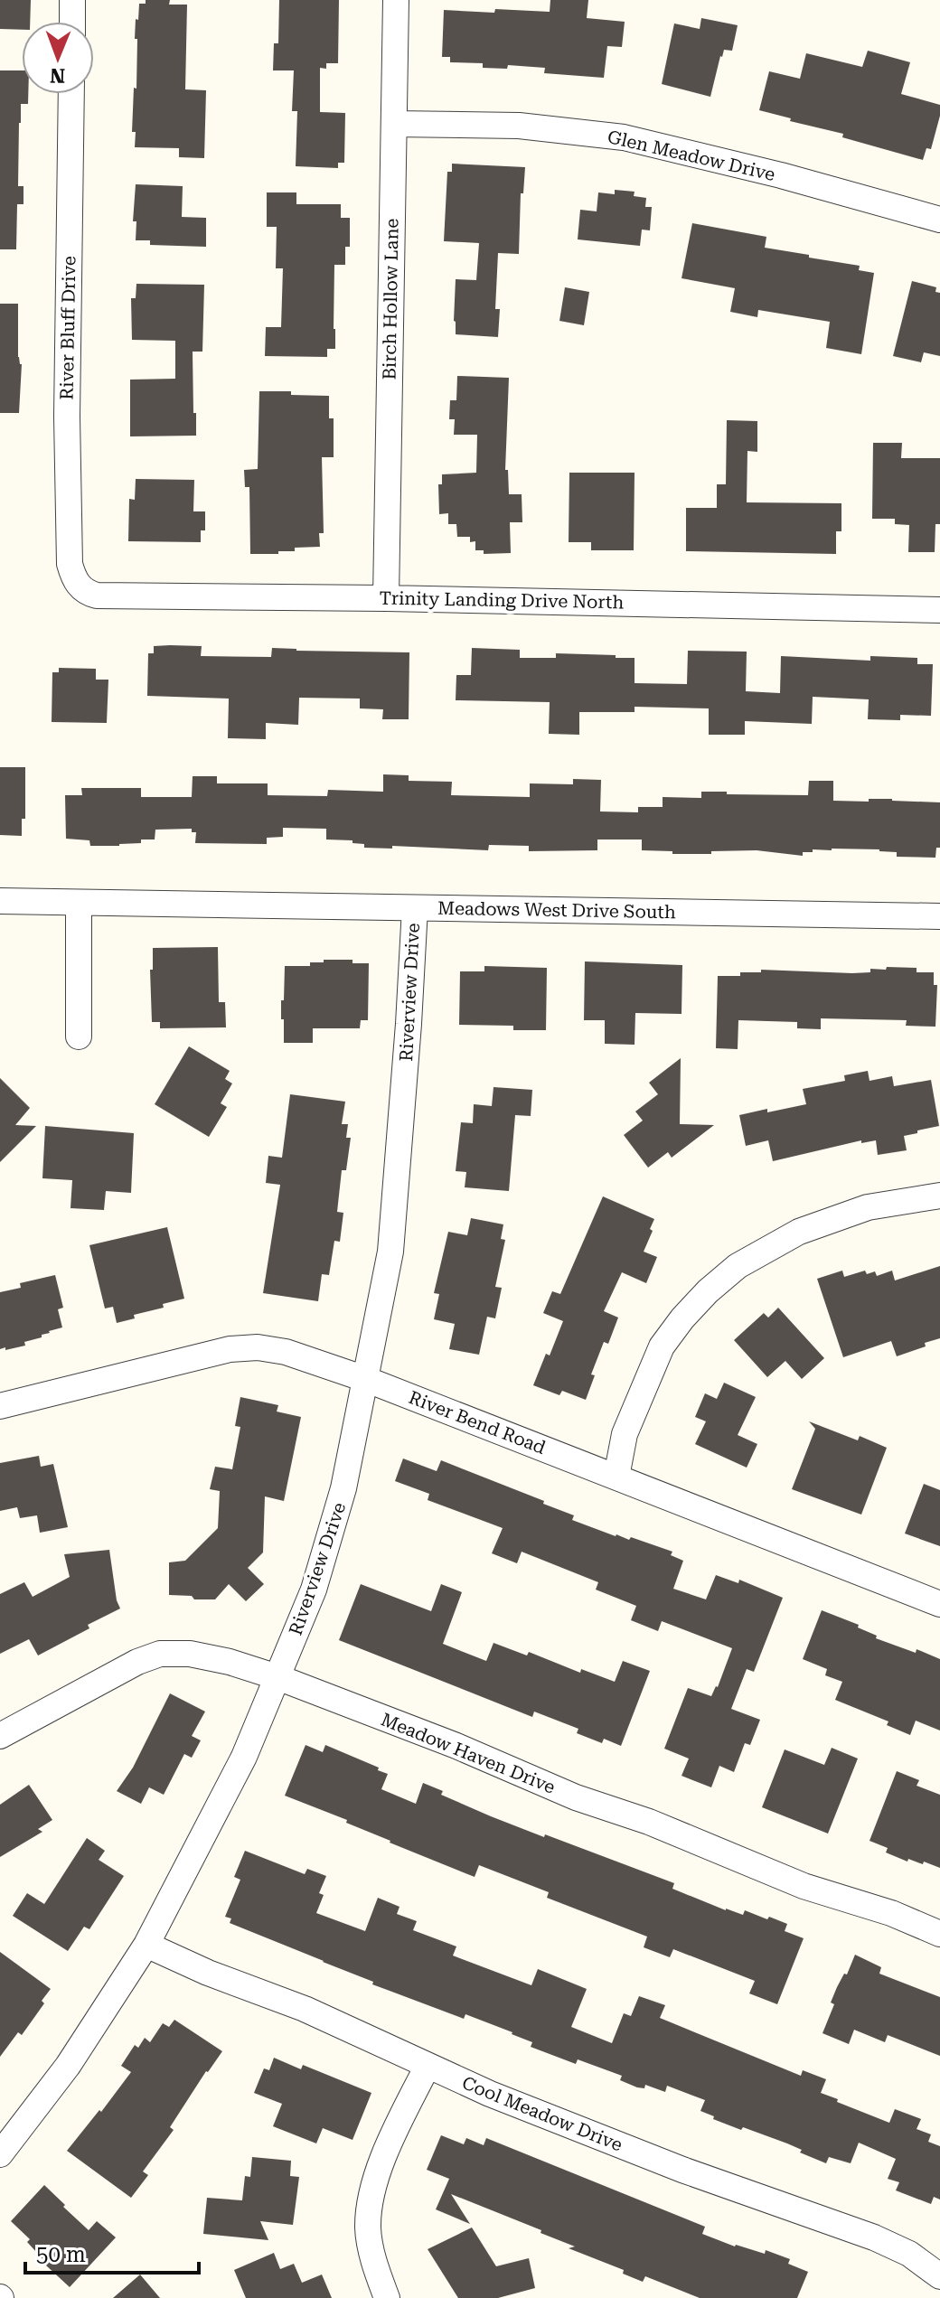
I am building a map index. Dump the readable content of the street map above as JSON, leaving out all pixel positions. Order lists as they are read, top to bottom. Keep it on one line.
{"streets":{"street":["Glen Meadow Drive","Birch Hollow Lane","River Bluff Drive","Trinity Landing Drive North","Meadows West Drive South","Riverview Drive","River Bend Road","Meadow Haven Drive","Cool Meadow Drive"]},"crossings":[["Glen Meadow Drive","Birch Hollow Lane"],["Birch Hollow Lane","Trinity Landing Drive North"],["River Bluff Drive","Trinity Landing Drive North"],["Meadows West Drive South","Riverview Drive"],["Riverview Drive","River Bend Road"],["Riverview Drive","Meadow Haven Drive"],["Riverview Drive","Cool Meadow Drive"]],"scale_bar":"50 m","north":"bottom"}
